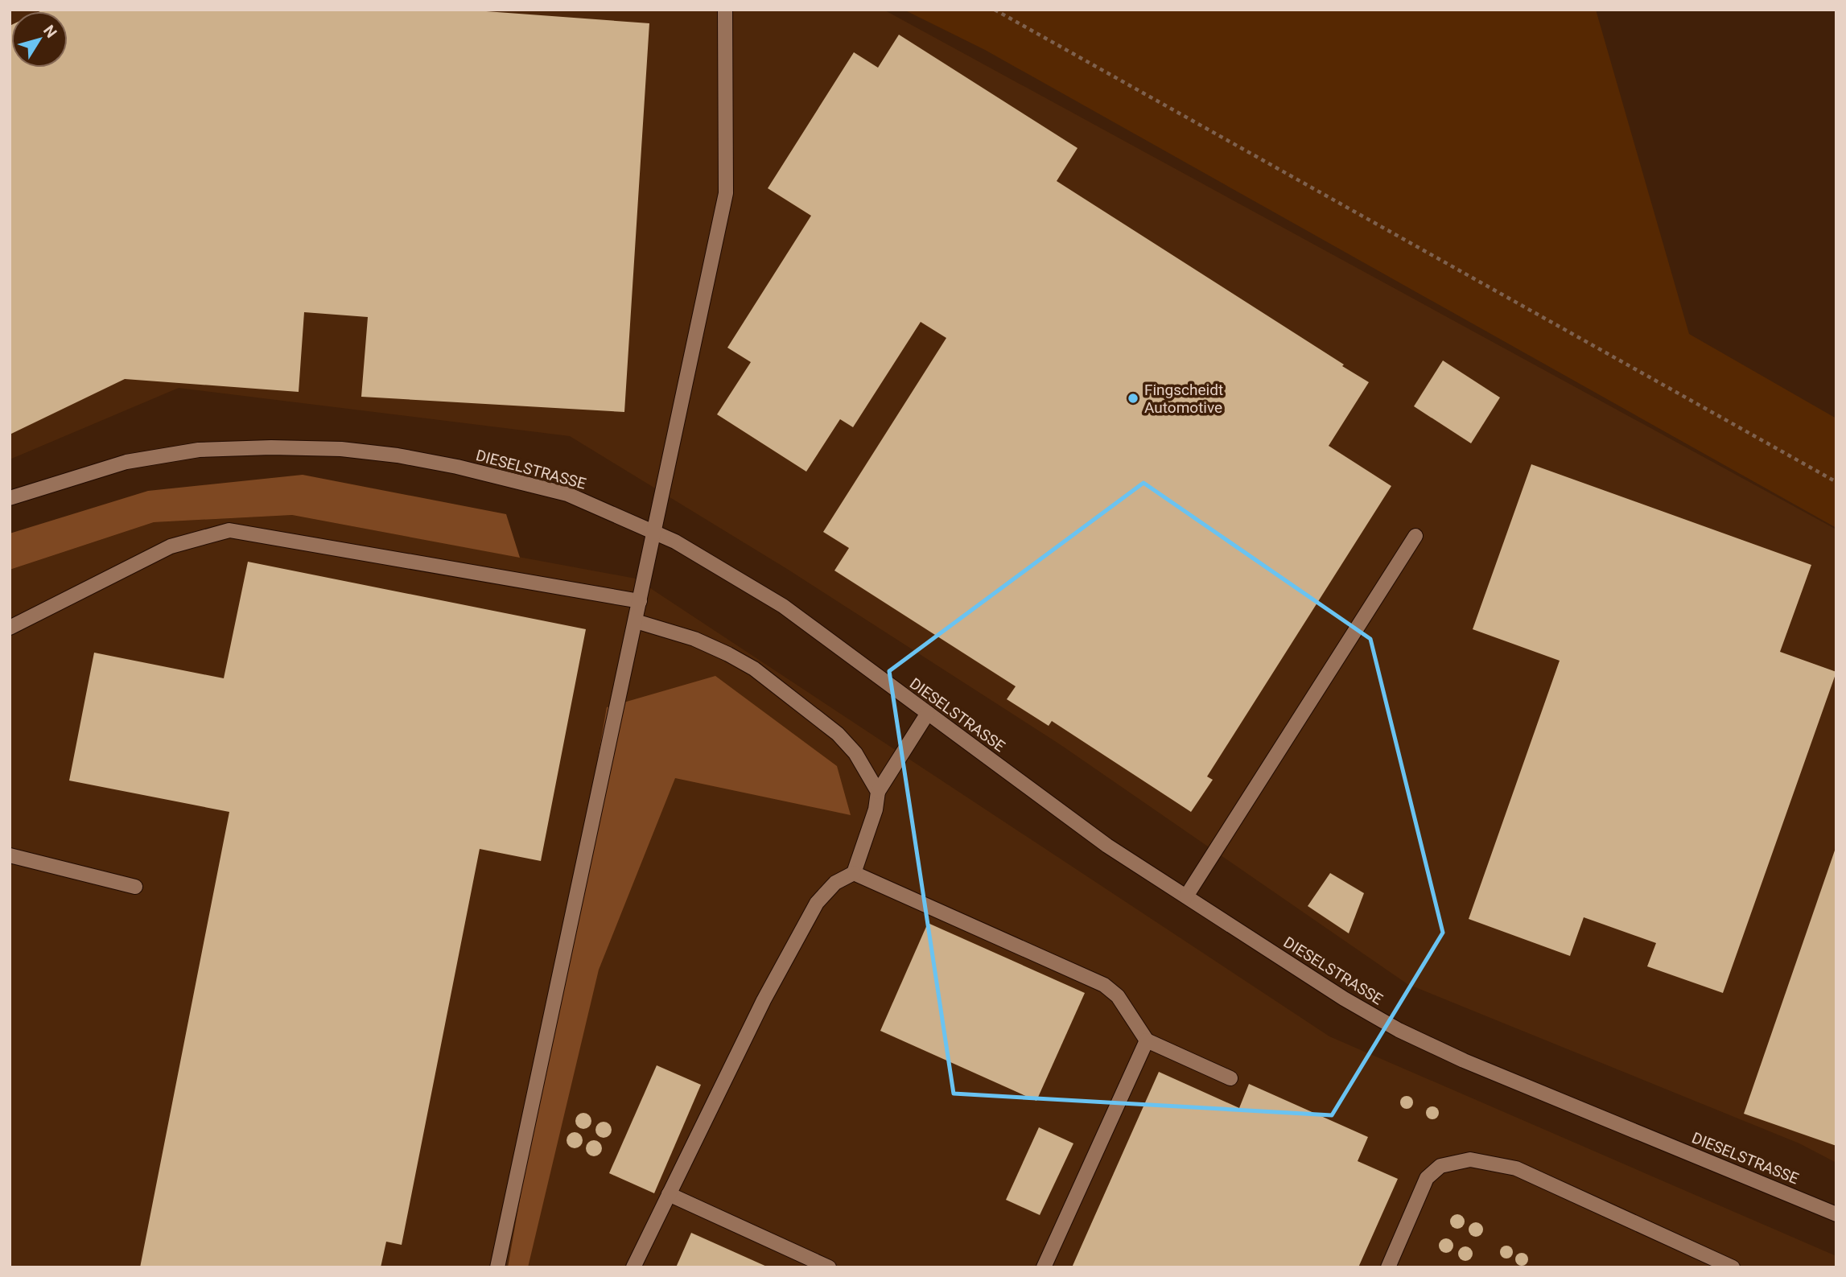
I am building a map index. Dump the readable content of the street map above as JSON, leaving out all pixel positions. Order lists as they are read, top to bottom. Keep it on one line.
{"streets":{"street":["DIESELSTRASSE"]},"places":["Fingscheidt Automotive"],"north":"top right"}
